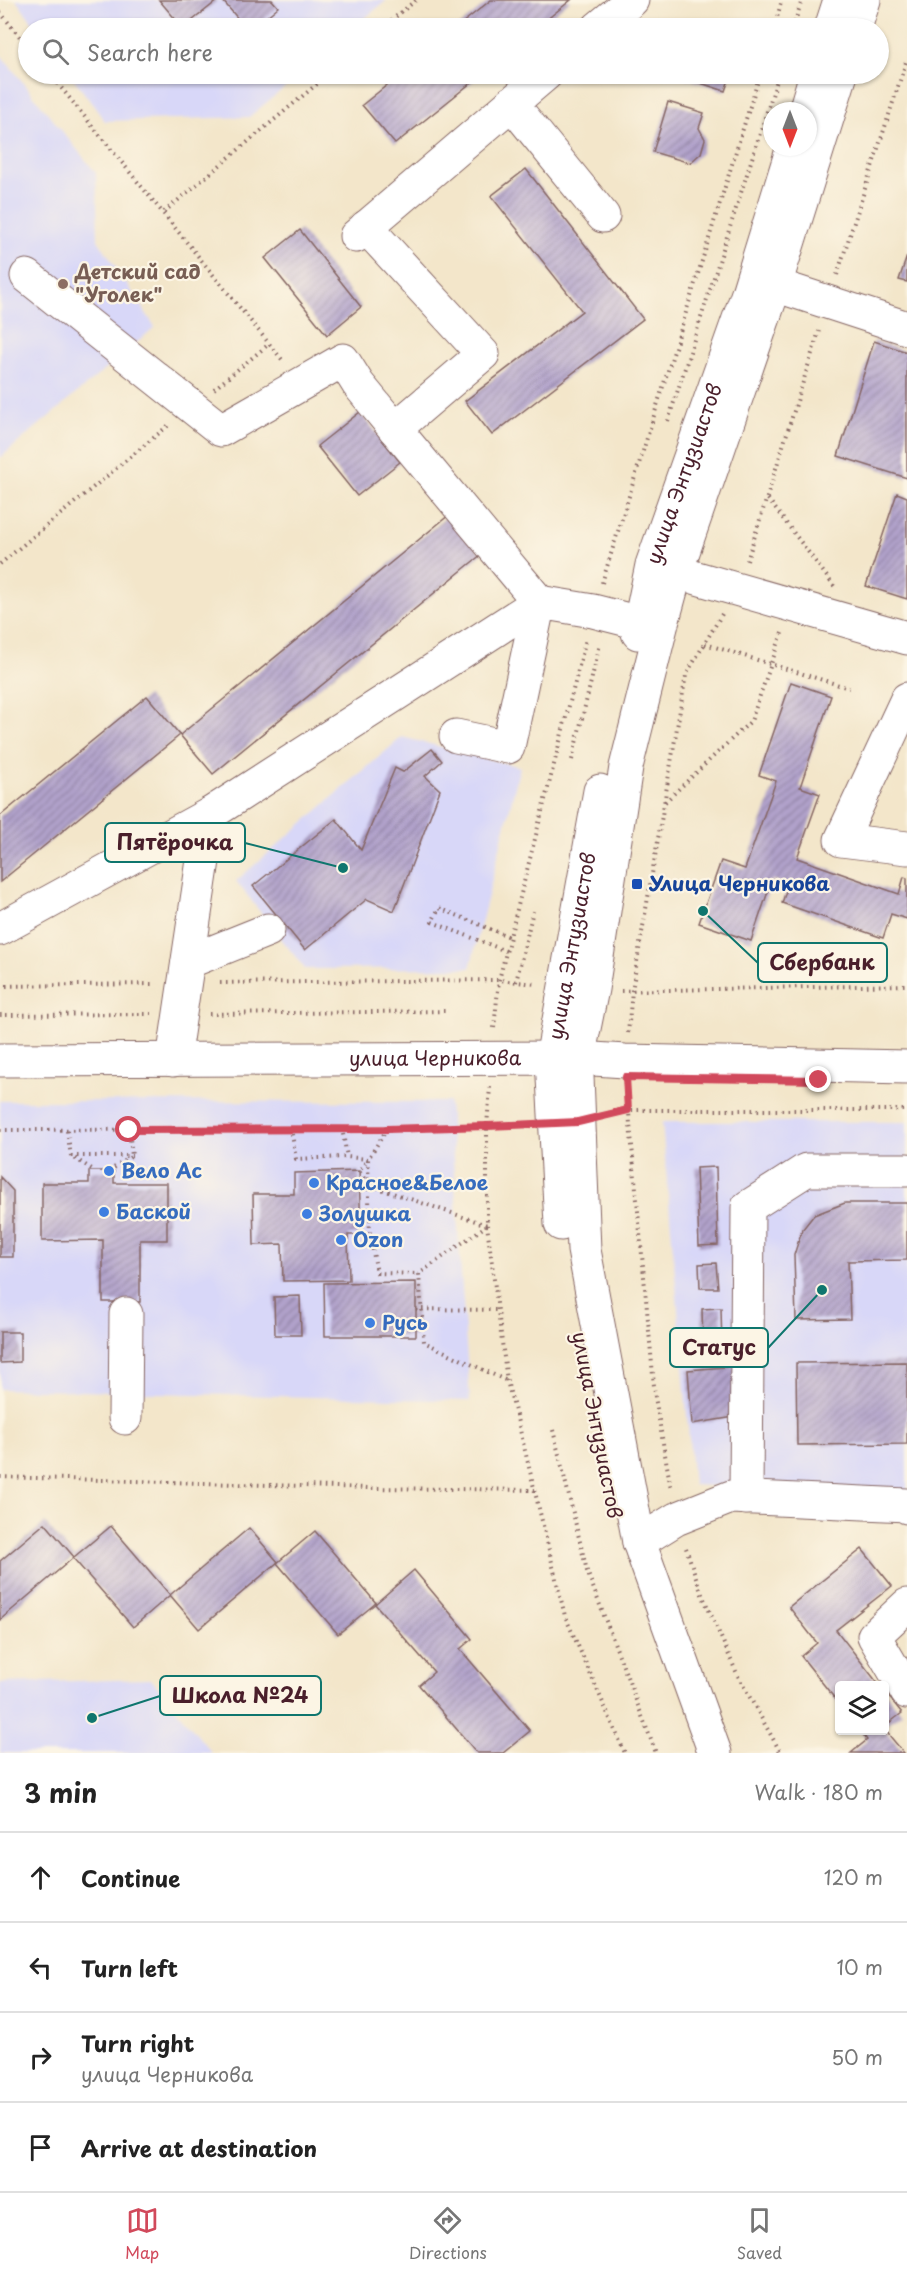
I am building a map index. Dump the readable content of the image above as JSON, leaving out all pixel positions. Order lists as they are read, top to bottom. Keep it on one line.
{"streets":{"street":["улица Энтузиастов","улица Черникова"]},"crossings":[["улица Энтузиастов","улица Черникова"]],"places":{"other":["Детский сад \"Уголек\"","Пятёрочка","Сбербанк","Вело Ас","Красное&Белое","Баской","Золушка","Ozon","Статус","Русь","Школа №24"],"transit":["Улица Черникова"]},"north":"bottom","page":{"search":"Search here","heading":["3 min","Walk · 180 m"],"list":[["Continue","120 m"],["Turn left","10 m"],["Turn right","улица Черникова","50 m"],"Arrive at destination"],"nav":["Map","Directions","Saved"]}}
